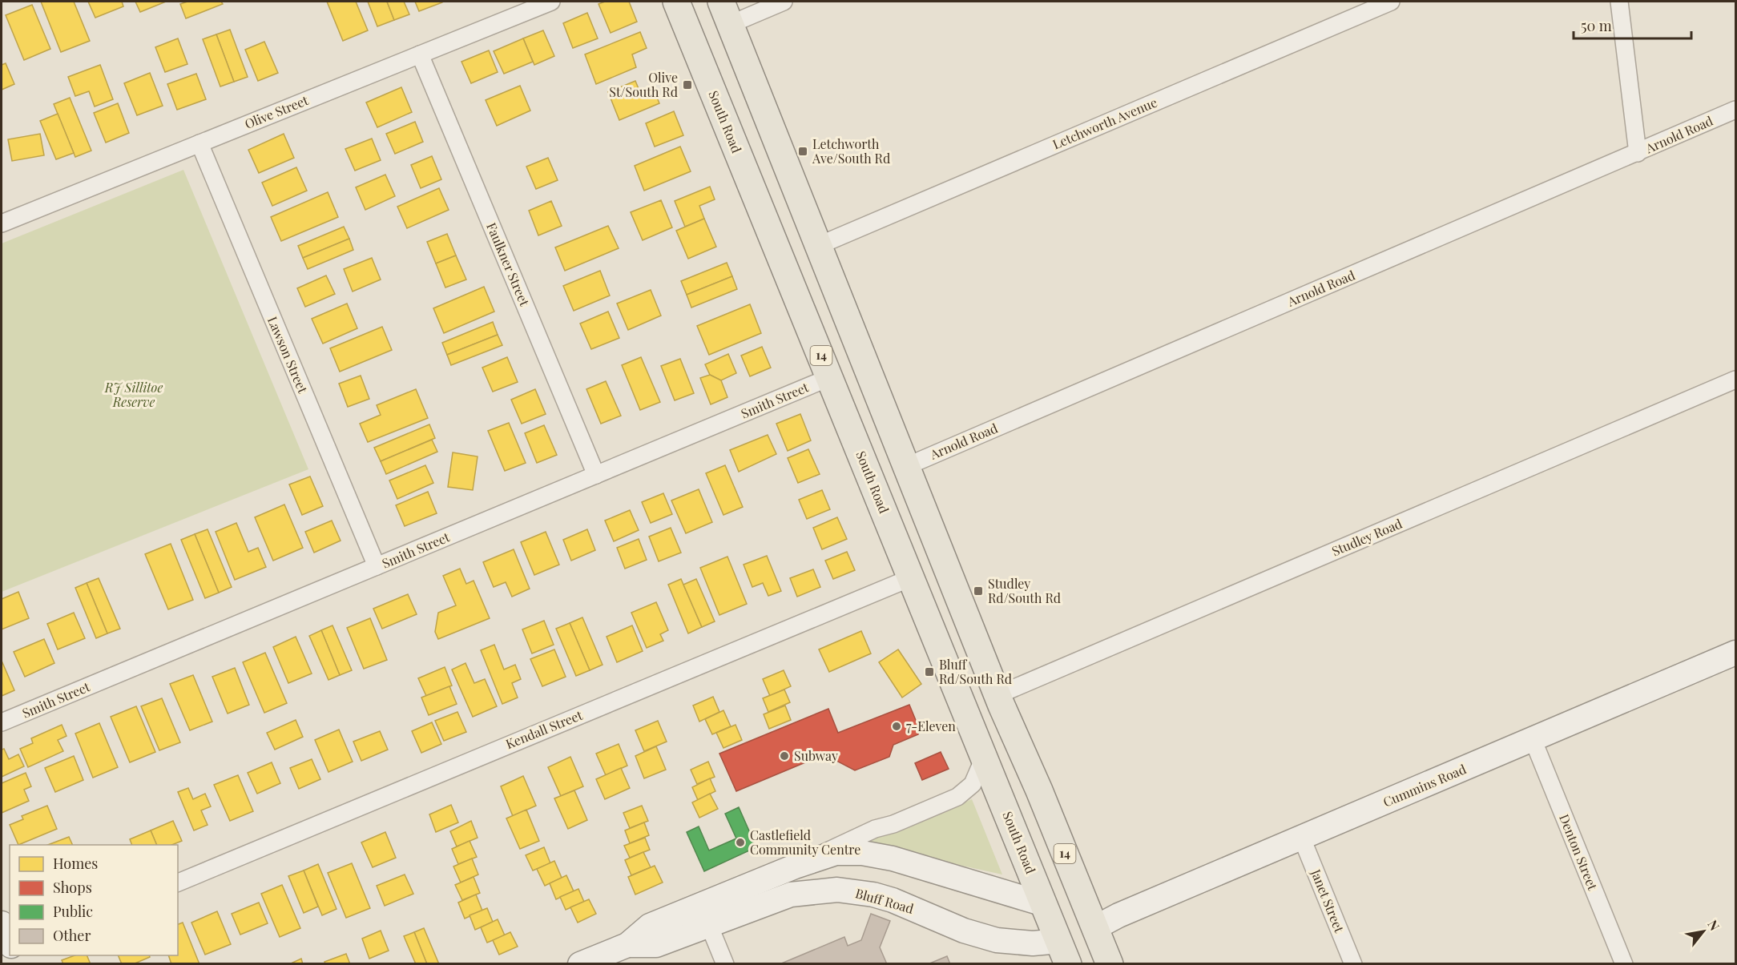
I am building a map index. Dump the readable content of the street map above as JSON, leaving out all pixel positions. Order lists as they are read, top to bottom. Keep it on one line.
{"streets":{"main road":["South Road","14","Cummins Road","Bluff Road"],"street":["Olive Street","Letchworth Avenue","Arnold Road","Faulkner Street","Lawson Street","Smith Street","Studley Road","Kendall Street","Denton Street","Janet Street"]},"crossings":[["Olive Street","Faulkner Street"],["Olive Street","Lawson Street"],["South Road","Smith Street"],["South Road","Kendall Street"],["South Road","Bluff Road"],["Letchworth Avenue","14"],["Arnold Road","14"],["Faulkner Street","Smith Street"],["Lawson Street","Smith Street"],["14","Studley Road"],["14","Cummins Road"],["Cummins Road","Denton Street"],["Cummins Road","Janet Street"]],"parks":["RJ Sillitoe Reserve"],"places":{"transit":["Olive St/South Rd","Letchworth Ave/South Rd","Studley Rd/South Rd","Bluff Rd/South Rd"],"other":["7-Eleven","Subway","Castlefield Community Centre"]},"legend":["Homes","Shops","Public","Other"],"scale_bar":"50 m","north":"top right"}
